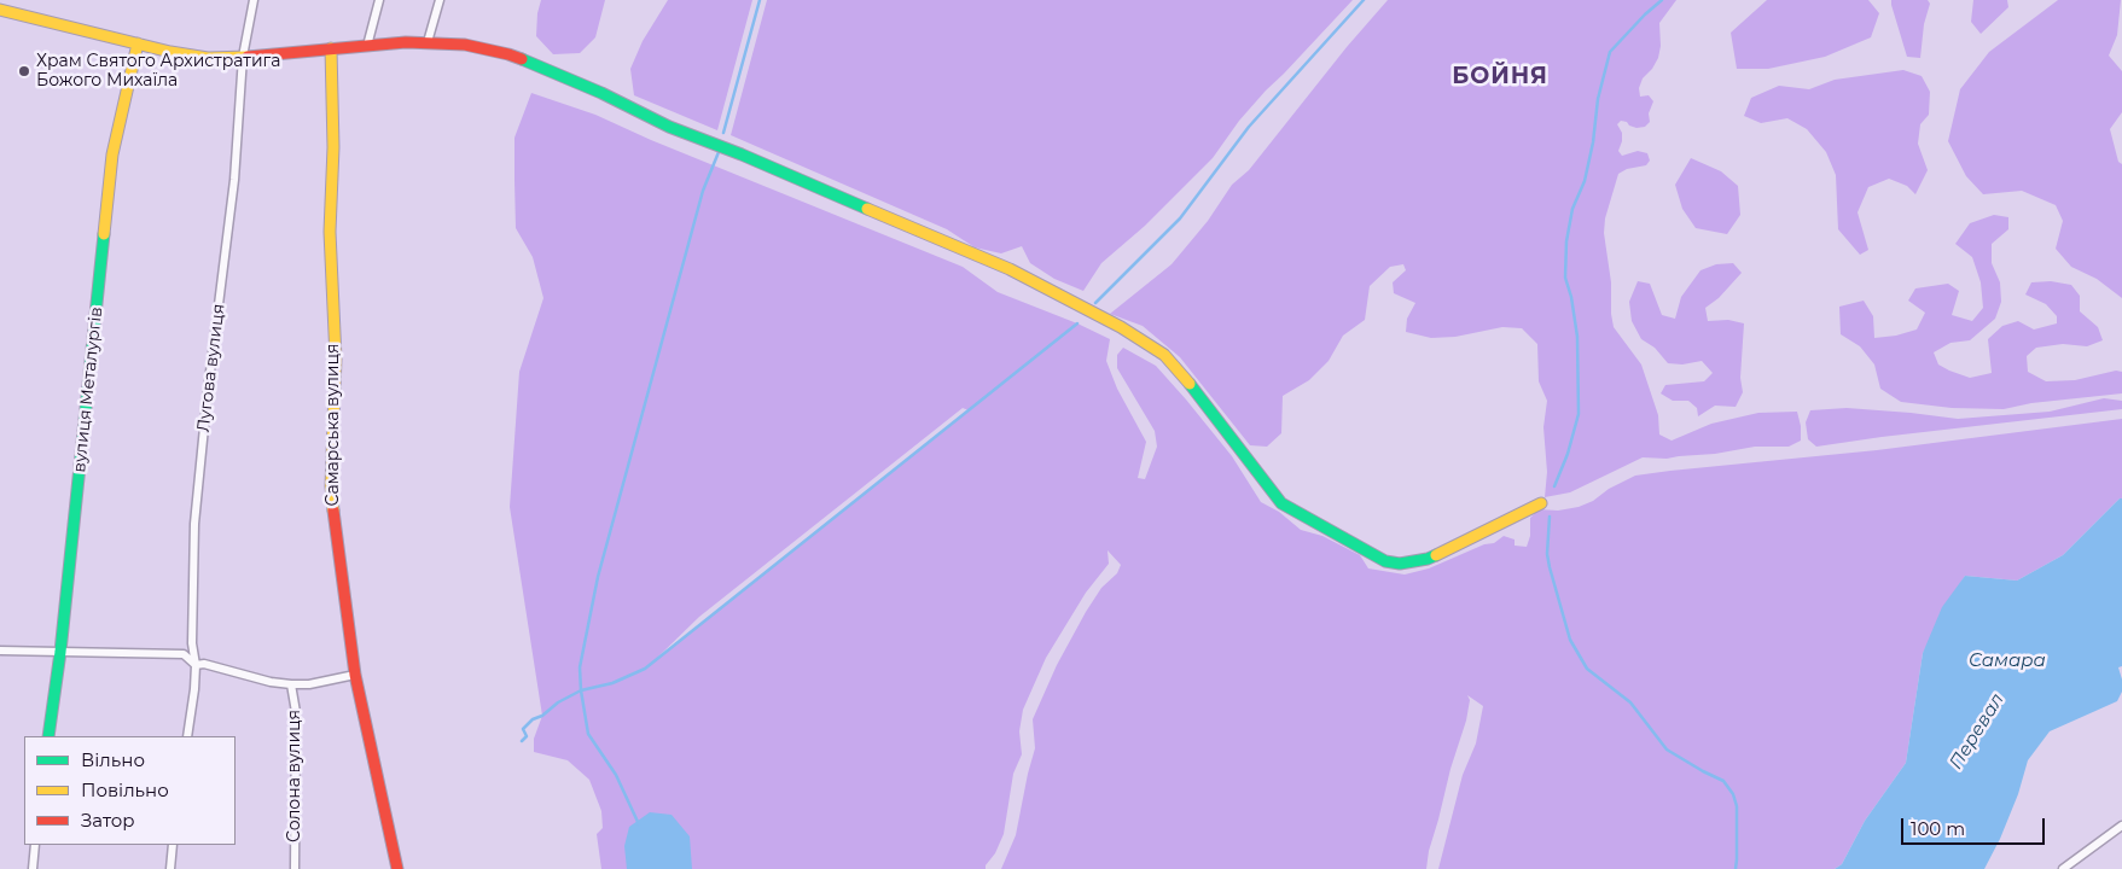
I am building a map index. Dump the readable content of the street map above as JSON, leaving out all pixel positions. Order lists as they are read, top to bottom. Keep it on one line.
{"streets":{"street":["Лугова вулиця","вулиця Металургів","Самарська вулиця","Солона вулиця"]},"districts":["БОЙНЯ"],"water":["Самара","Перевал"],"places":["Храм Святого Архистратига Божого Михаїла"],"legend":["Вільно","Повільно","Затор"],"scale_bar":"100 m"}
